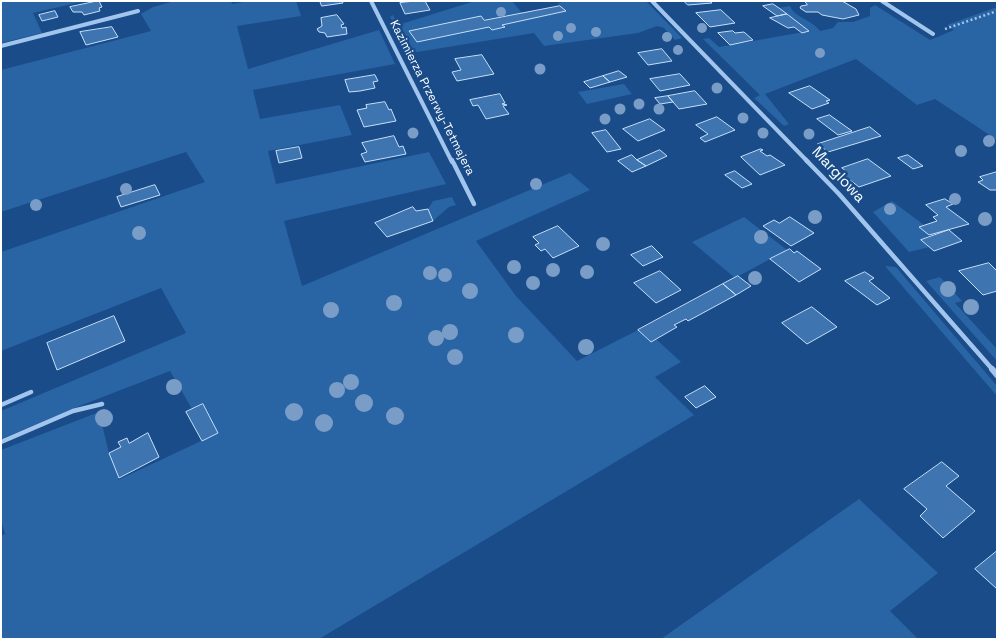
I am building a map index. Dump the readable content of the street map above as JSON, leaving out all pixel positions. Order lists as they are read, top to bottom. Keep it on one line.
{"streets":{"street":["Kazimierza Przerwy-Tetmajera","Marglowa"]}}
